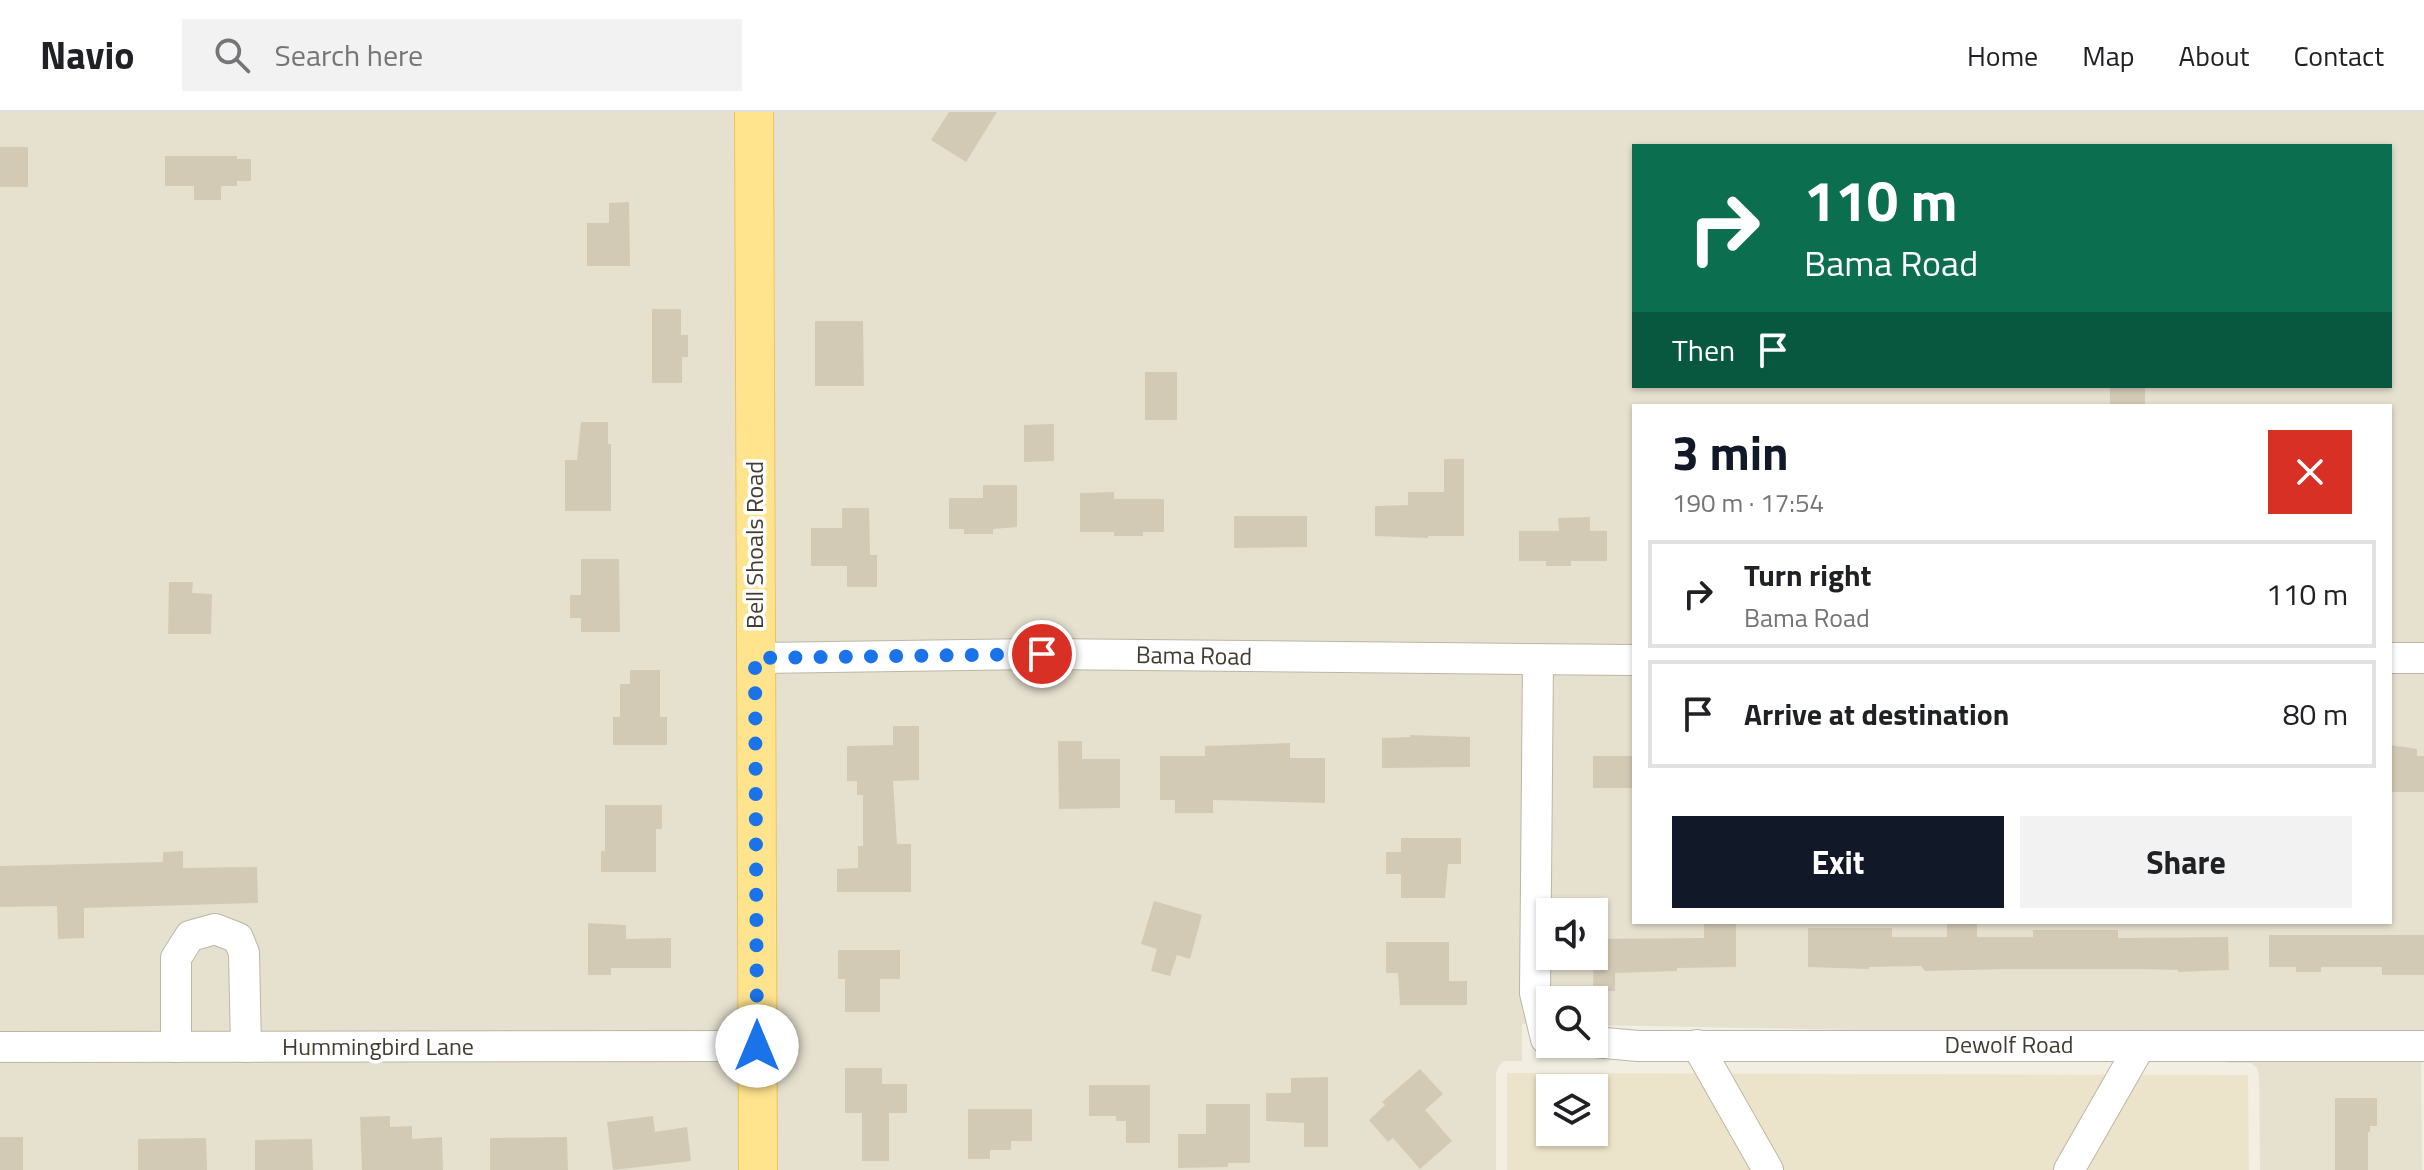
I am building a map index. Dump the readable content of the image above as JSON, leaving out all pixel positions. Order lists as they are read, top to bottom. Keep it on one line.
{"streets":{"main road":["Bell Shoals Road"],"street":["Bama Road","Dewolf Road","Hummingbird Lane"]},"crossings":[["Bell Shoals Road","Bama Road"],["Bell Shoals Road","Hummingbird Lane"]],"page":{"header":"Navio","search":"Search here","nav":["Home","Map","About","Contact"],"turn":["110 m","Bama Road"],"then":"Then","heading":["3 min","190 m · 17:54"],"list":[{"name":"Turn right","note":"Bama Road","value":"110 m"},{"name":"Arrive at destination","value":"80 m"}],"buttons":["Exit","Share"]}}
